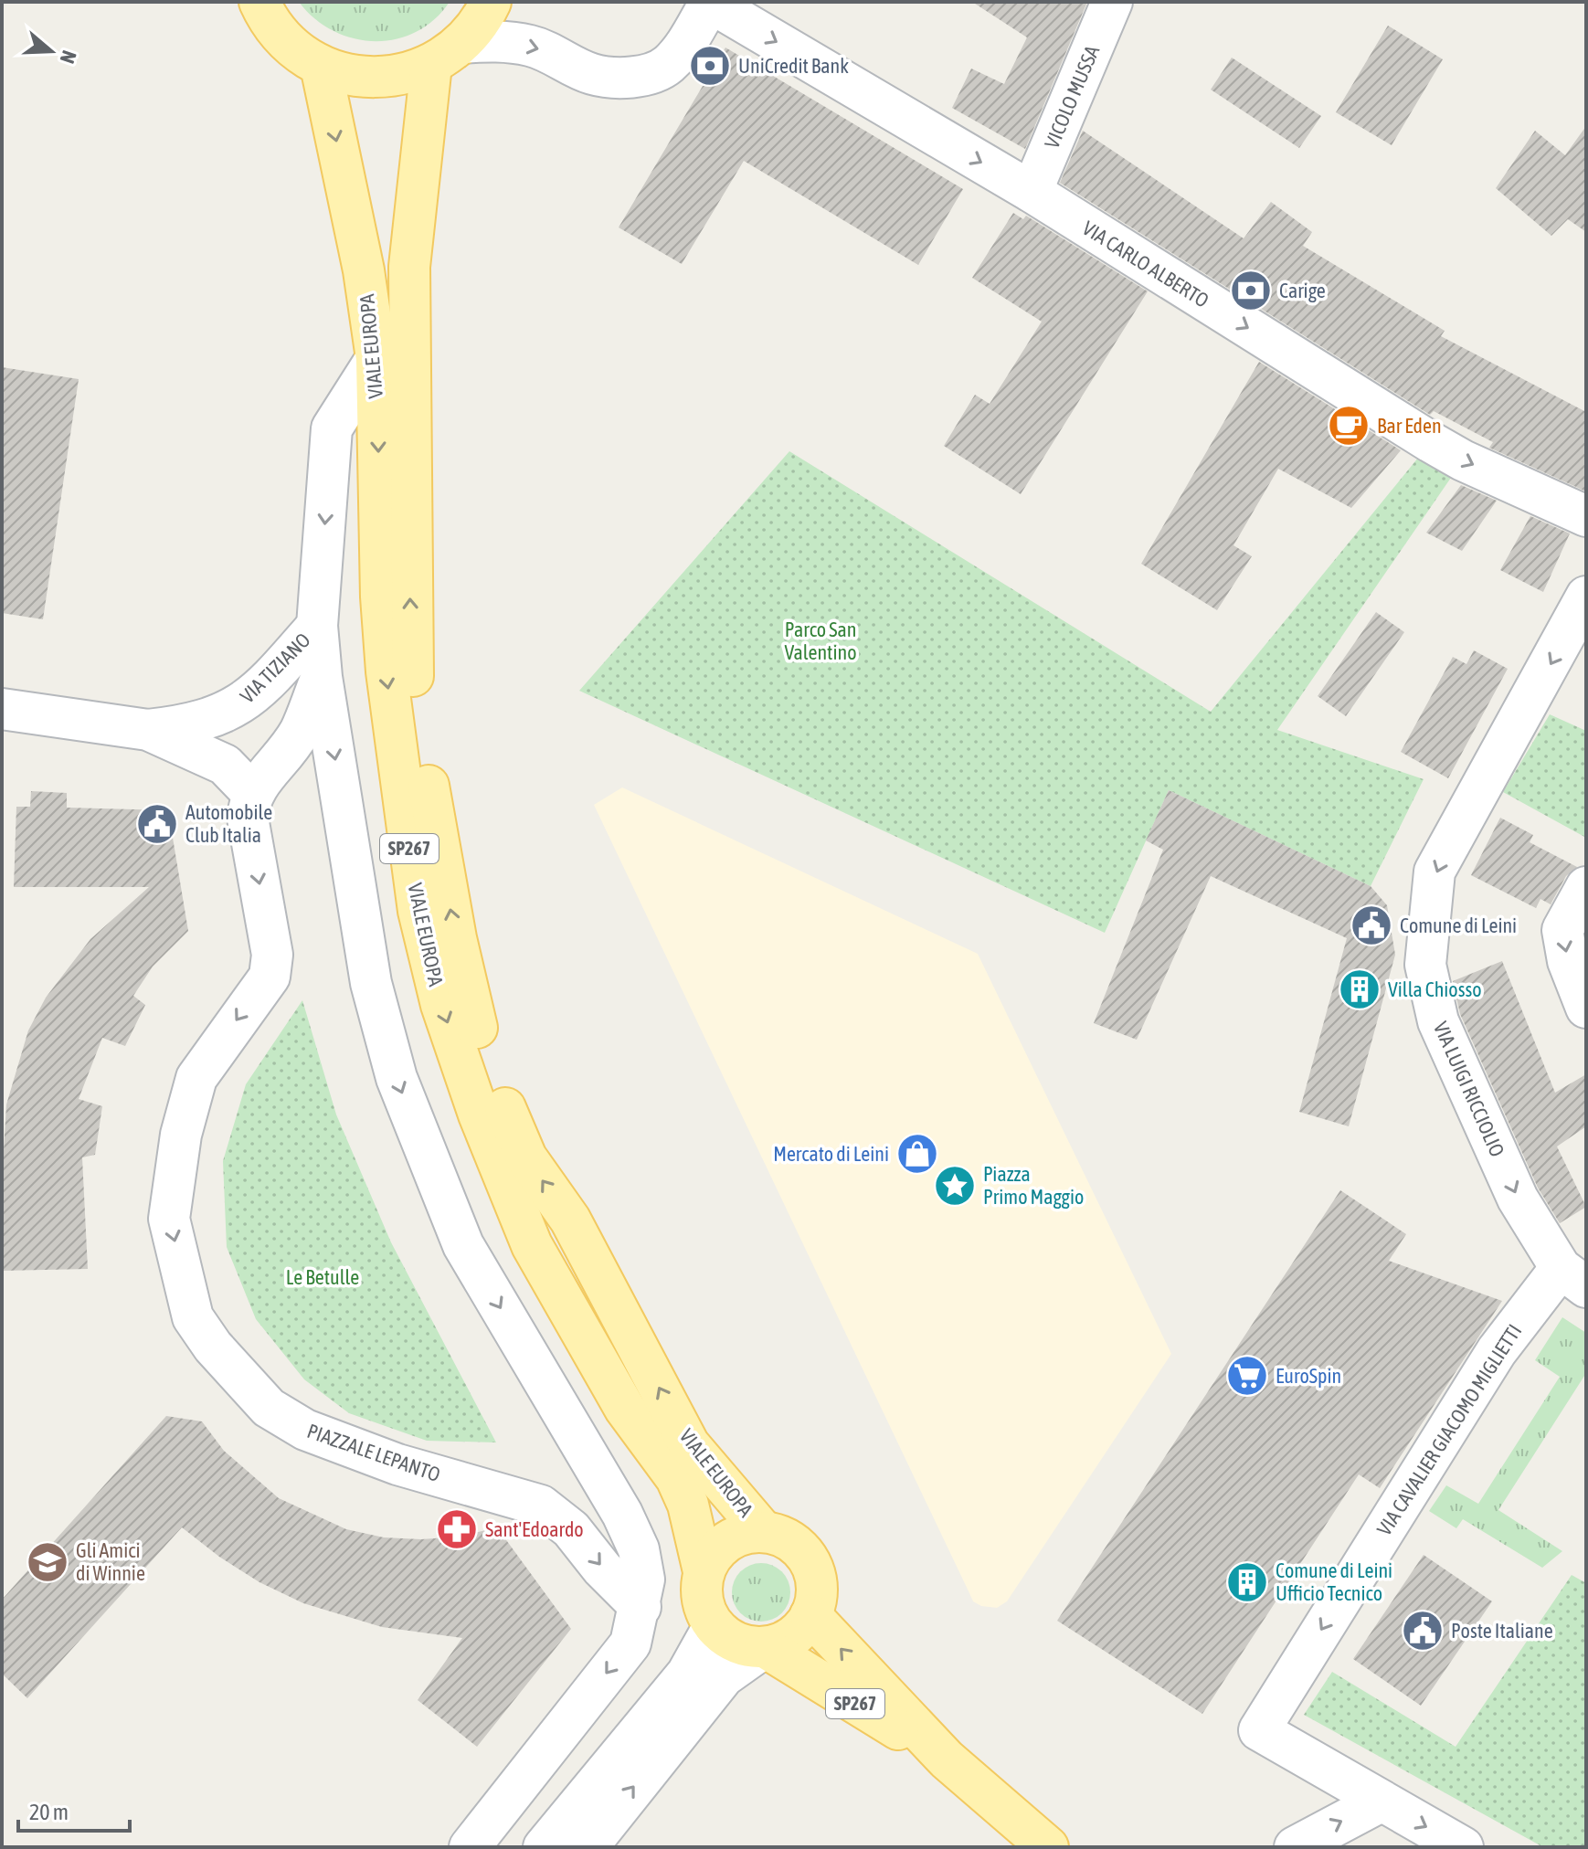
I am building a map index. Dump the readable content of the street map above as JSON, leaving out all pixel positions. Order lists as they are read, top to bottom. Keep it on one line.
{"streets":{"main road":["VIALE EUROPA","SP267"],"street":["VICOLO MUSSA","VIA CARLO ALBERTO","VIA TIZIANO","VIA LUIGI RICCIOLIO","VIA CAVALIER GIACOMO MIGLIETTI","PIAZZALE LEPANTO"]},"crossings":[["VICOLO MUSSA","VIA CARLO ALBERTO"],["VIA CARLO ALBERTO","VIALE EUROPA"],["VIALE EUROPA","SP267"],["VIA TIZIANO","PIAZZALE LEPANTO"],["VIA LUIGI RICCIOLIO","VIA CAVALIER GIACOMO MIGLIETTI"]],"one_way":["VIA CARLO ALBERTO","VIA LUIGI RICCIOLIO"],"parks":["Parco San Valentino","Le Betulle"],"places":{"bank":["UniCredit Bank","Carige"],"cafe":["Bar Eden"],"public building":["Automobile Club Italia","Comune di Leini","Poste Italiane"],"building":["Villa Chiosso","Comune di Leini Ufficio Tecnico"],"shop":["Mercato di Leini"],"place":["Piazza Primo Maggio"],"supermarket":["EuroSpin"],"pharmacy":["Sant'Edoardo"],"school or university":["Gli Amici di Winnie"]},"scale_bar":"20 m","north":"right"}
